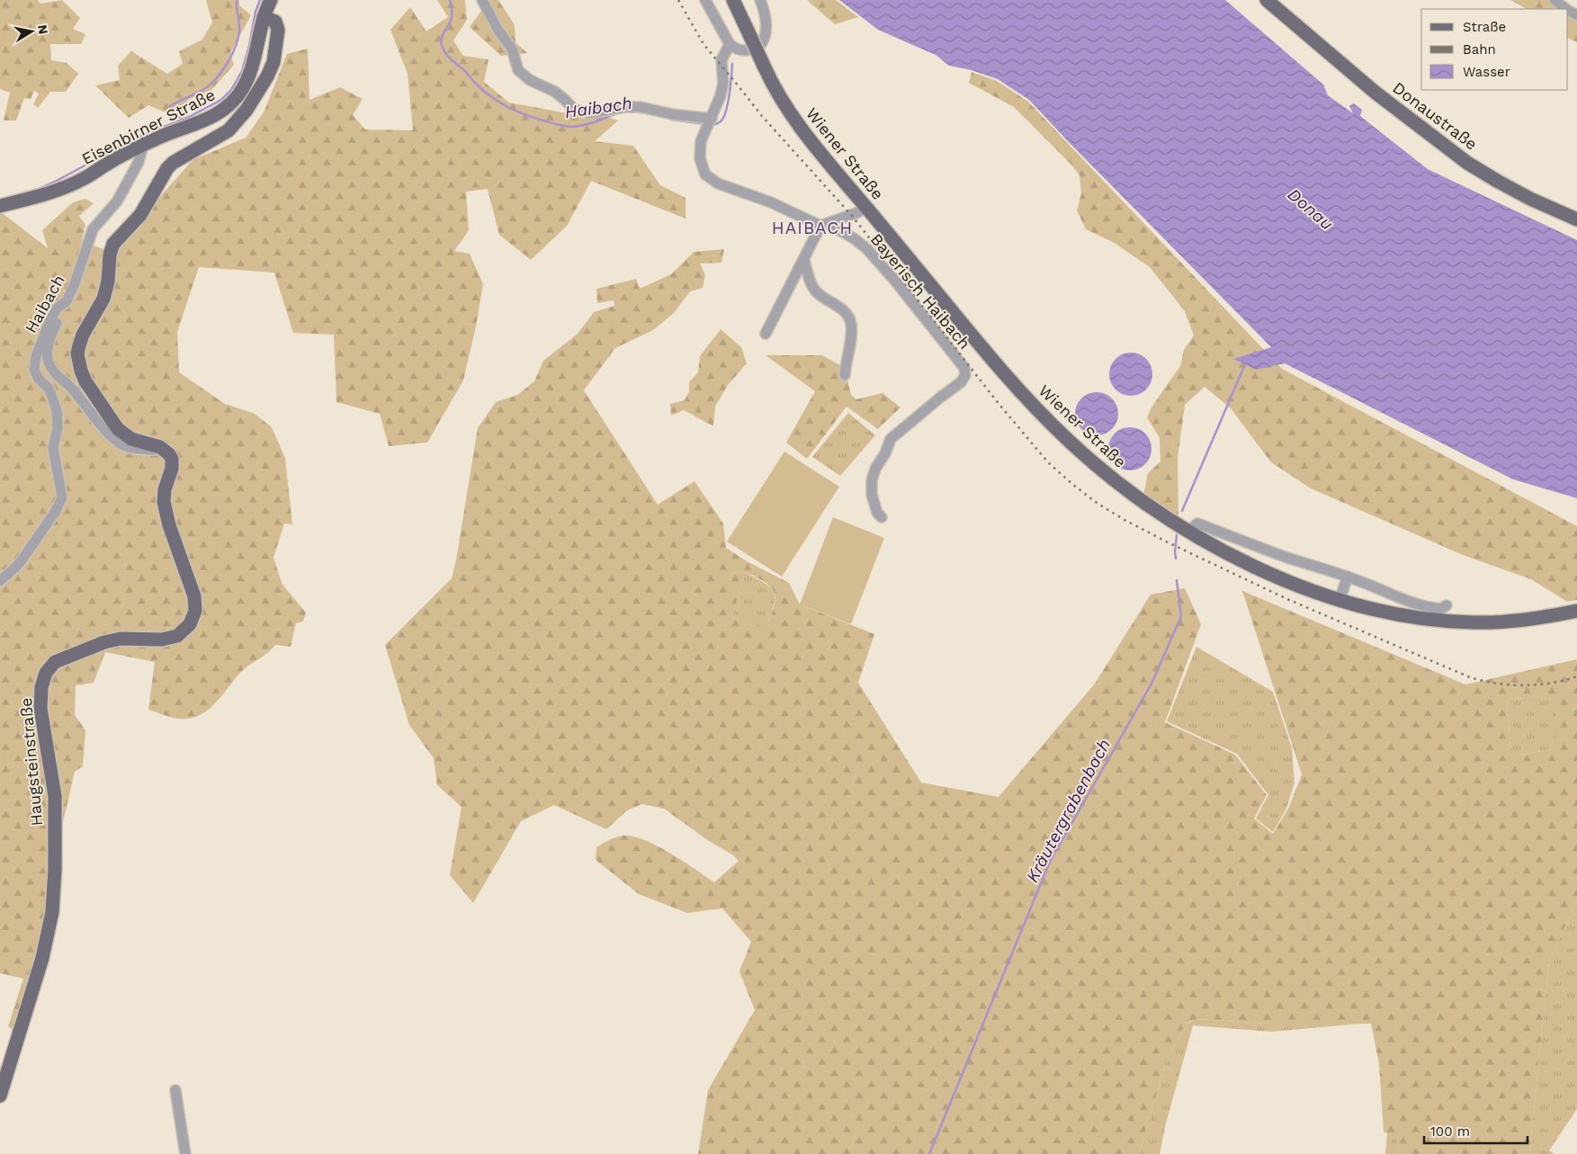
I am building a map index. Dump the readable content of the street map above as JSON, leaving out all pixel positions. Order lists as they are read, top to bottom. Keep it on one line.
{"streets":{"main road":["Donaustraße","Eisenbirner Straße","Wiener Straße","Haugsteinstraße"],"street":["Bayerisch Haibach","Haibach"]},"crossings":[["Eisenbirner Straße","Haibach"],["Eisenbirner Straße","Haugsteinstraße"]],"districts":["HAIBACH"],"water":["Haibach","Donau","Kräutergrabenbach"],"legend":["Straße","Bahn","Wasser"],"scale_bar":"100 m","north":"right"}
